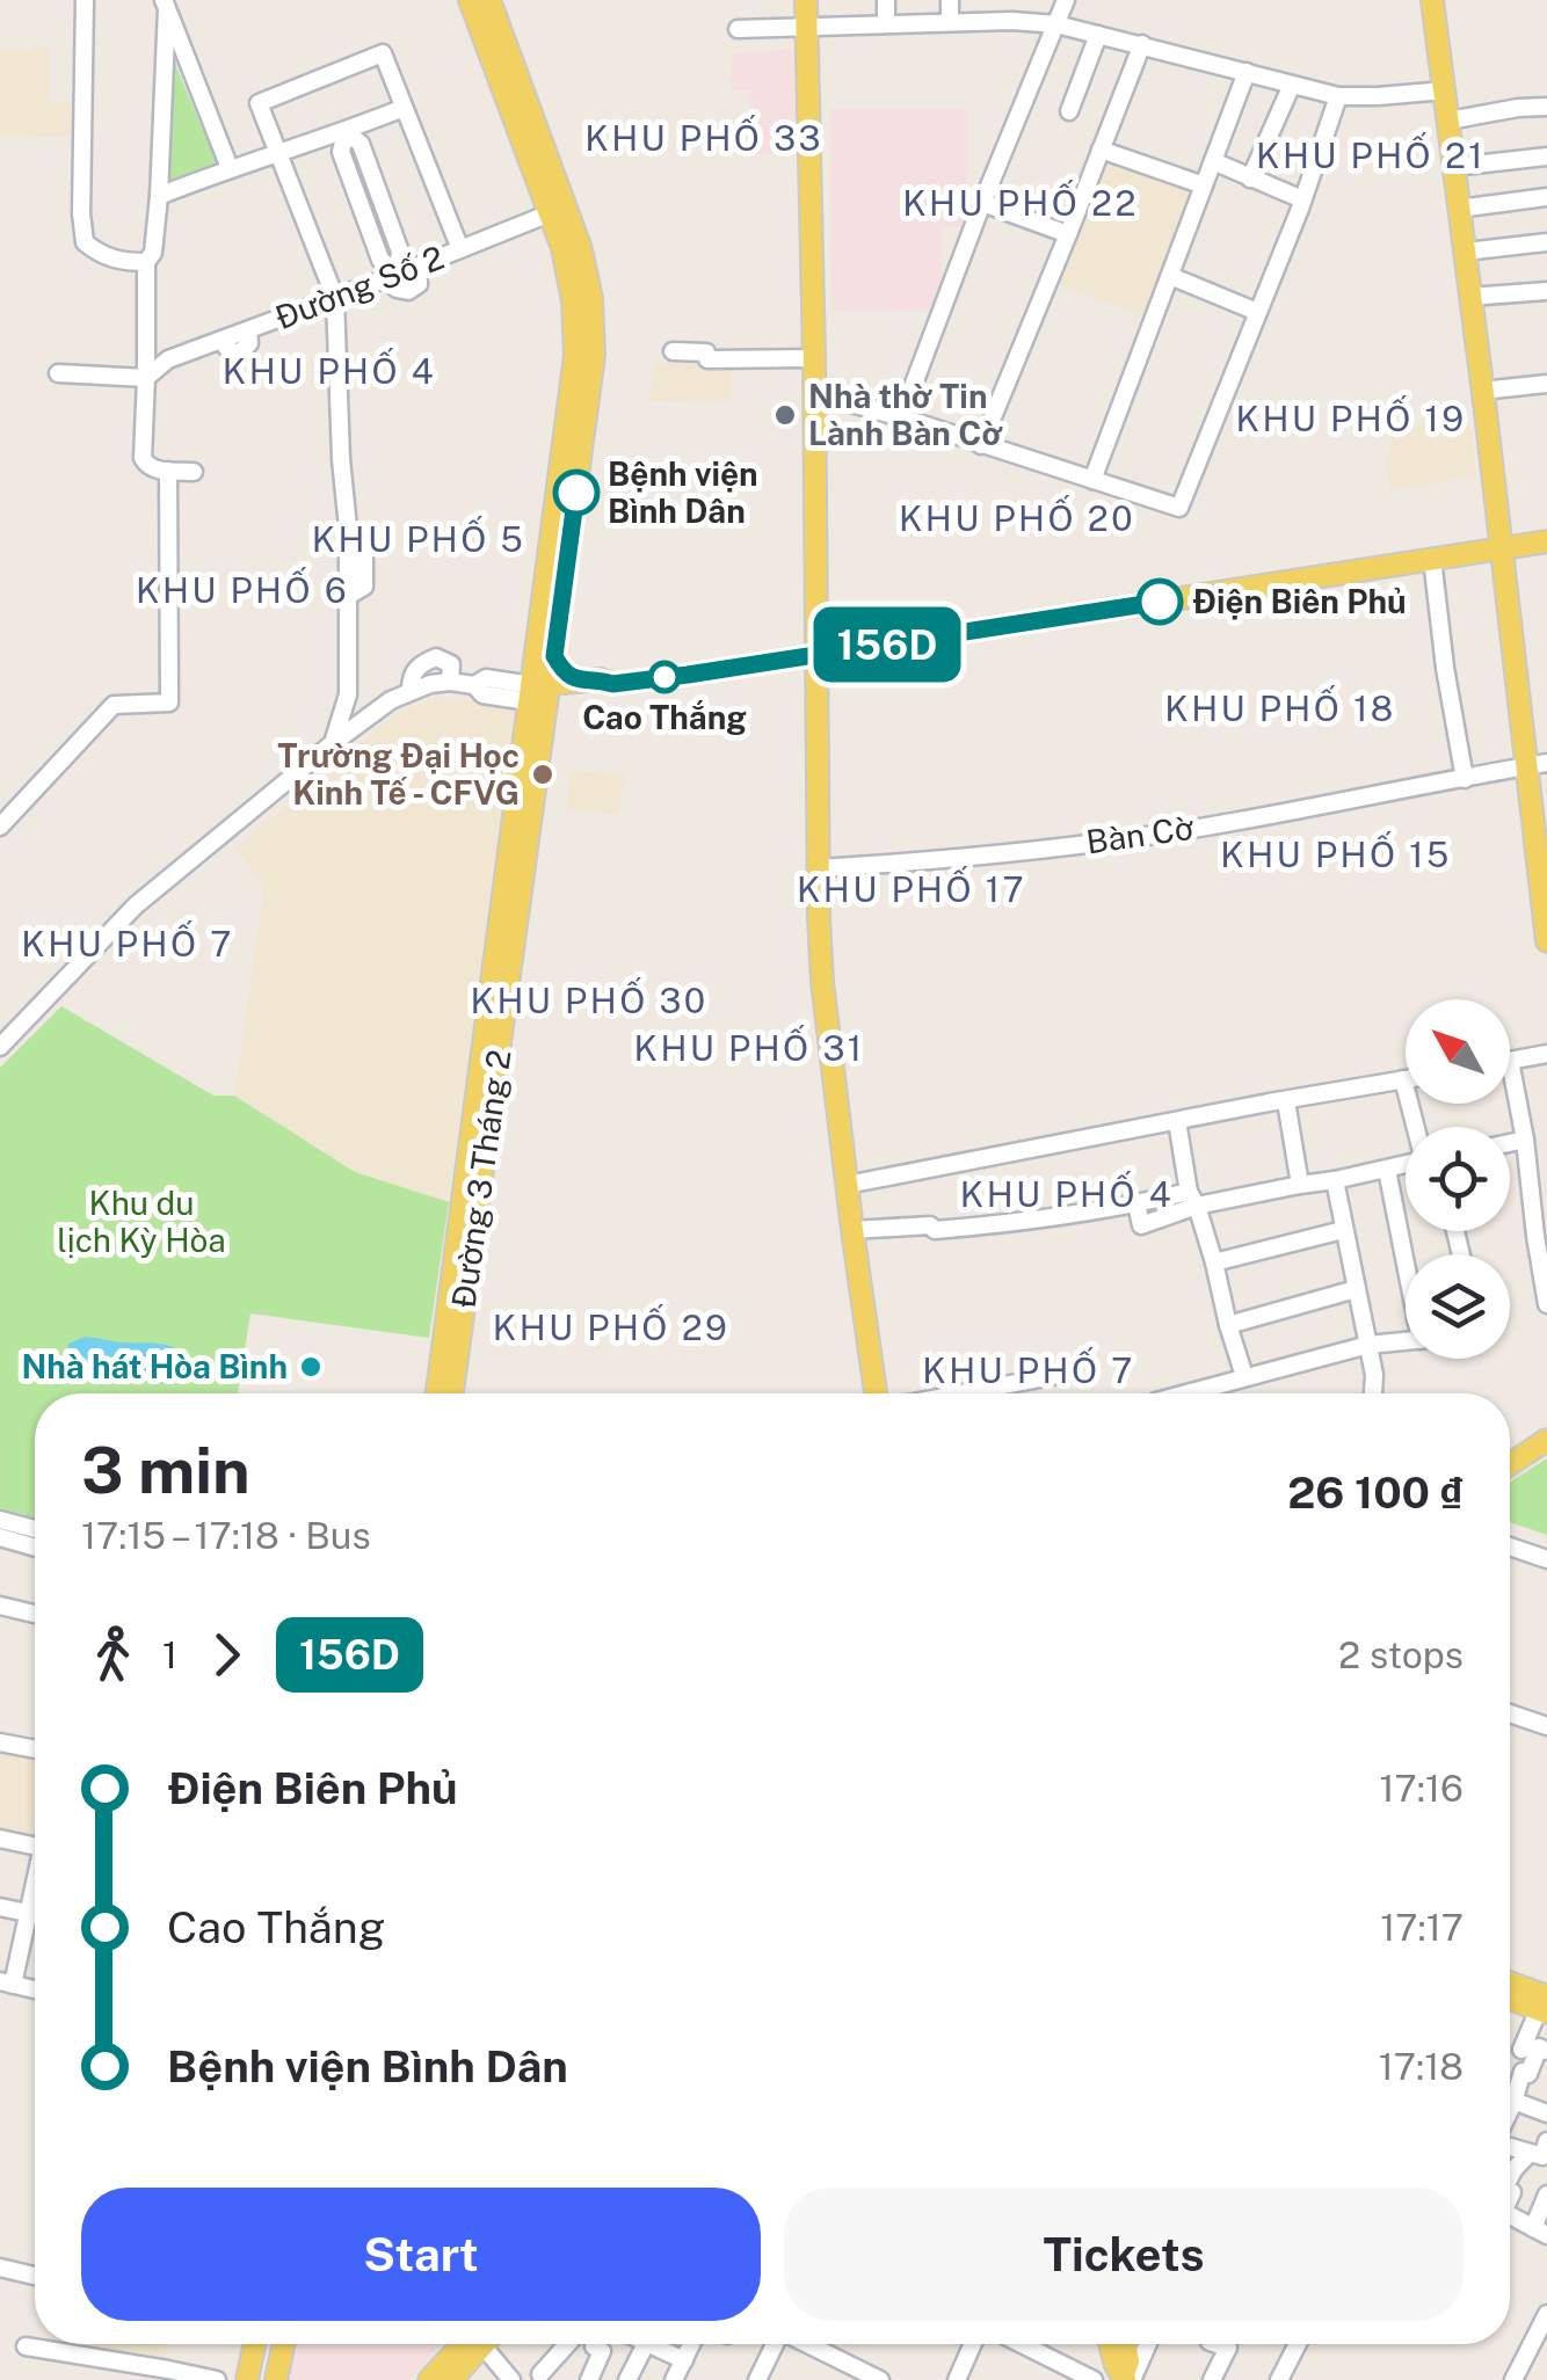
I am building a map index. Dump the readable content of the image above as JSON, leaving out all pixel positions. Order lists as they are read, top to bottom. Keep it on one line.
{"streets":{"main road":["Đường 3 Tháng 2"],"street":["Đường Số 2","Bàn Cờ"]},"crossings":[["Đường Số 2","Đường 3 Tháng 2"]],"districts":["KHU PHỐ 33","KHU PHỐ 21","KHU PHỐ 22","KHU PHỐ 4","KHU PHỐ 19","KHU PHỐ 20","KHU PHỐ 5","KHU PHỐ 6","KHU PHỐ 18","KHU PHỐ 15","KHU PHỐ 17","KHU PHỐ 7","KHU PHỐ 30","KHU PHỐ 31","KHU PHỐ 4","KHU PHỐ 29","KHU PHỐ 7"],"parks":["Khu du lịch Kỳ Hòa"],"places":["Nhà thờ Tin Lành Bàn Cờ","Bệnh viện Bình Dân","Điện Biên Phủ","Cao Thắng","Trường Đại Học Kinh Tế - CFVG","Nhà hát Hòa Bình"],"lines":["bus line 156D"],"north":"top left","page":{"on_map":"156D","heading":["3 min","17:15 – 17:18 · Bus","26 100 ₫"],"legs":["1","156D","2 stops"],"list":[{"name":"Điện Biên Phủ","value":"17:16"},{"name":"Cao Thắng","value":"17:17"},{"name":"Bệnh viện Bình Dân","value":"17:18"}],"buttons":["Start","Tickets"]}}
